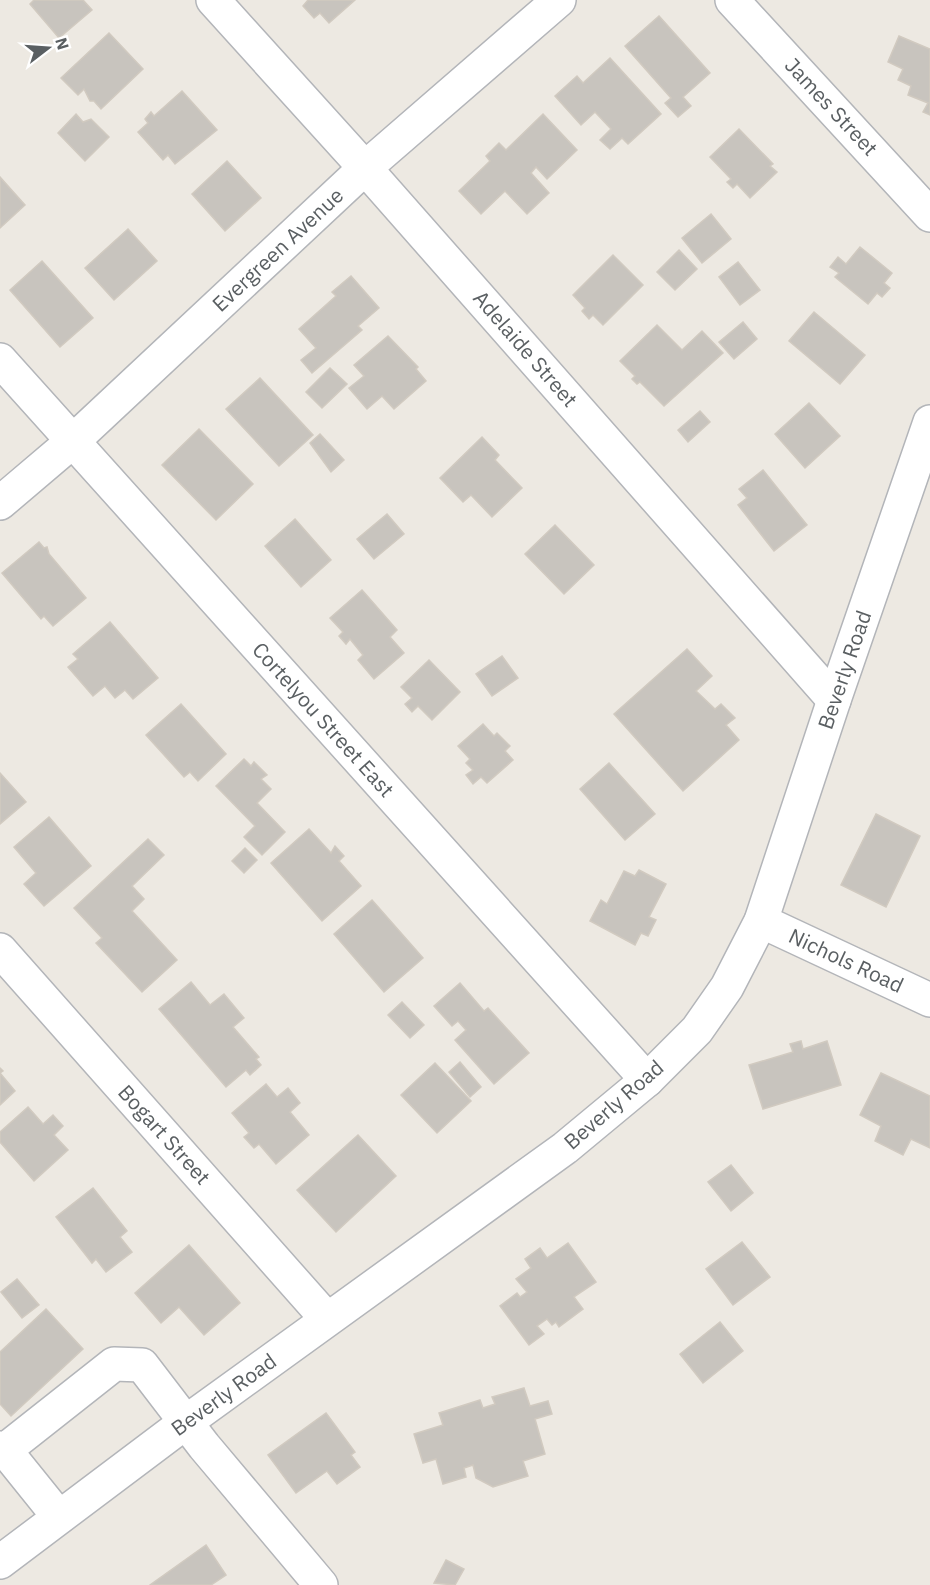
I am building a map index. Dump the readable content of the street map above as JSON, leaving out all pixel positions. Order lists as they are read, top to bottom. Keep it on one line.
{"streets":{"street":["James Street","Evergreen Avenue","Adelaide Street","Beverly Road","Cortelyou Street East","Nichols Road","Bogart Street"]},"crossings":[["Evergreen Avenue","Adelaide Street"],["Evergreen Avenue","Cortelyou Street East"],["Adelaide Street","Beverly Road"],["Beverly Road","Cortelyou Street East"],["Beverly Road","Nichols Road"],["Beverly Road","Bogart Street"]],"north":"right"}
